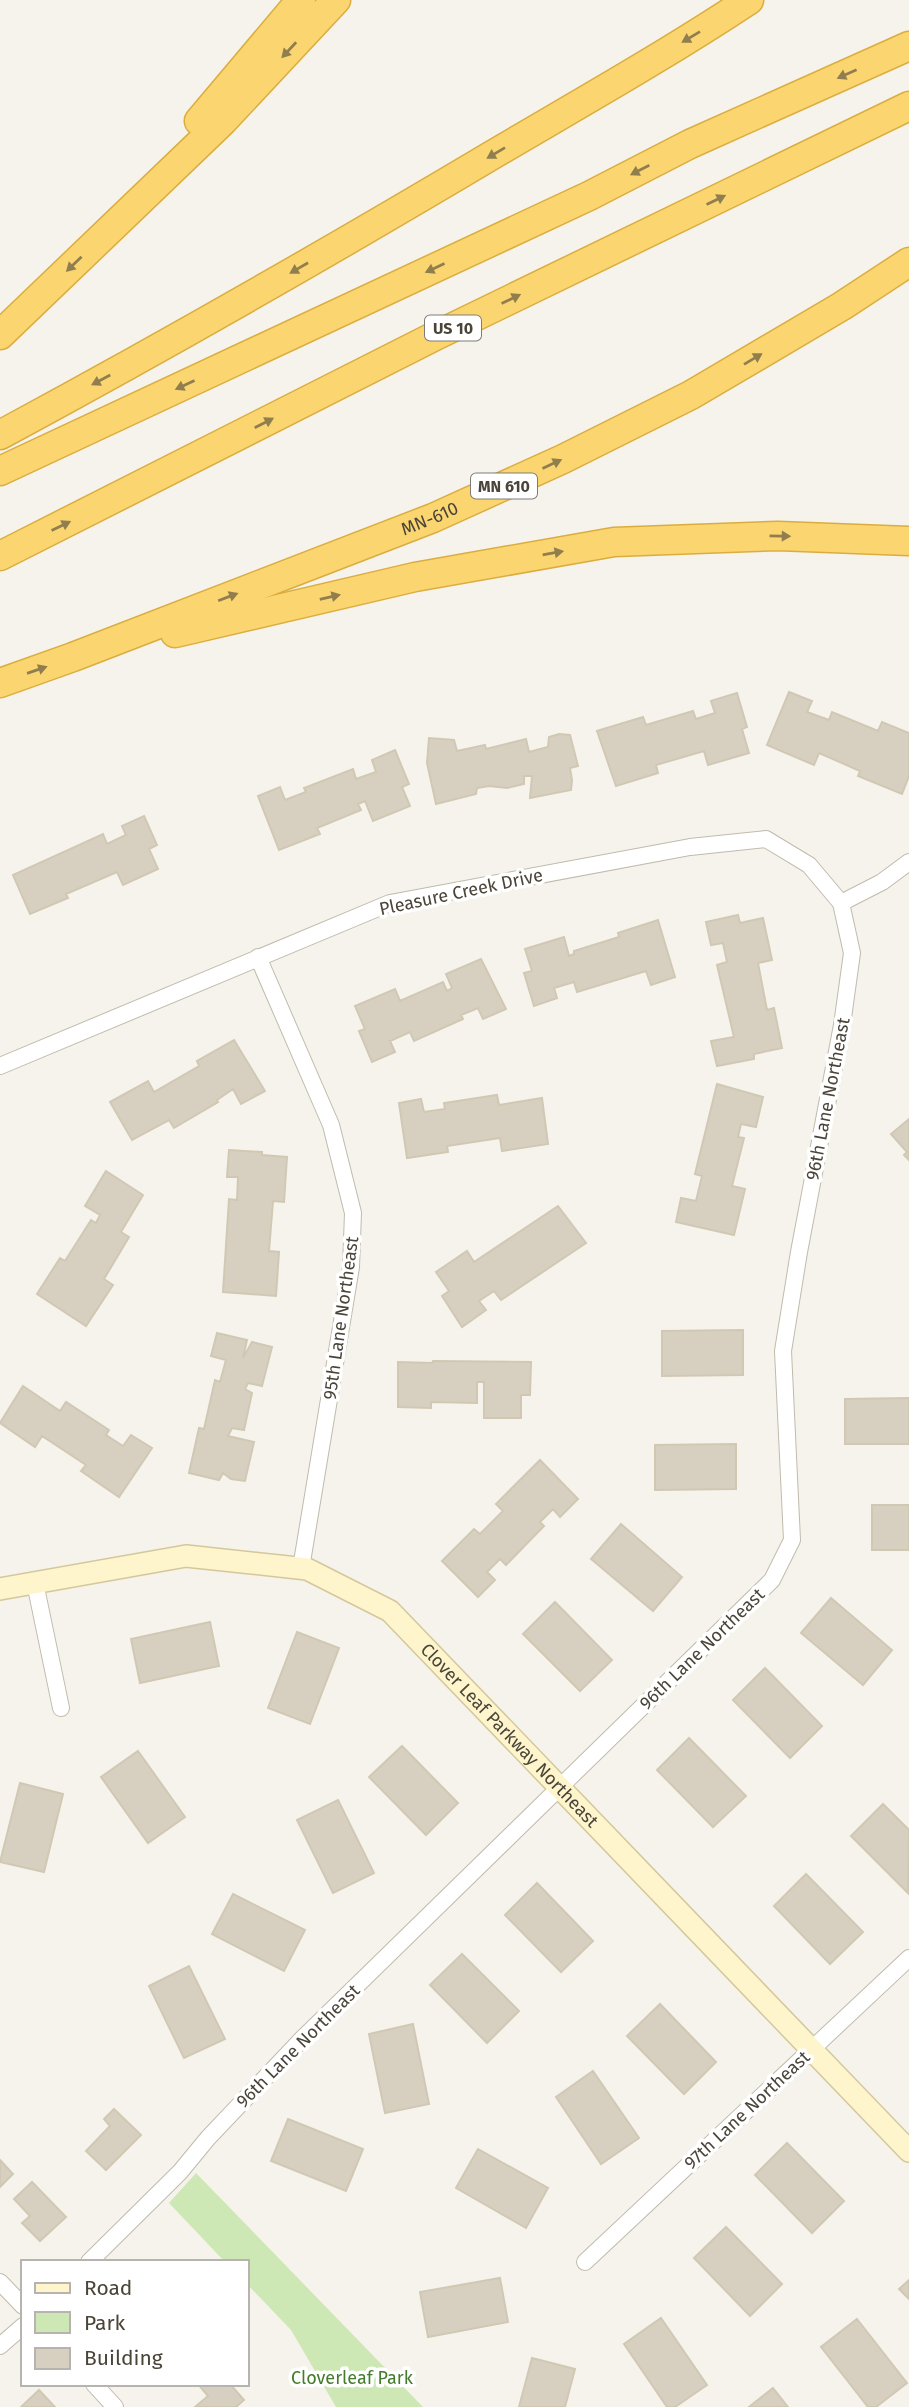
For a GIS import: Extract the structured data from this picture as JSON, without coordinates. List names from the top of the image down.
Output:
{
  "streets": {
    "highway": ["US 10", "MN 610", "MN-610"],
    "street": [
      "Pleasure Creek Drive",
      "96th Lane Northeast",
      "95th Lane Northeast",
      "Clover Leaf Parkway Northeast",
      "97th Lane Northeast"
    ]
  },
  "crossings": [
    ["Pleasure Creek Drive", "96th Lane Northeast"],
    ["Pleasure Creek Drive", "95th Lane Northeast"],
    ["96th Lane Northeast", "Clover Leaf Parkway Northeast"],
    ["95th Lane Northeast", "Clover Leaf Parkway Northeast"],
    ["Clover Leaf Parkway Northeast", "97th Lane Northeast"]
  ],
  "parks": ["Cloverleaf Park"],
  "legend": ["Road", "Park", "Building"]
}
